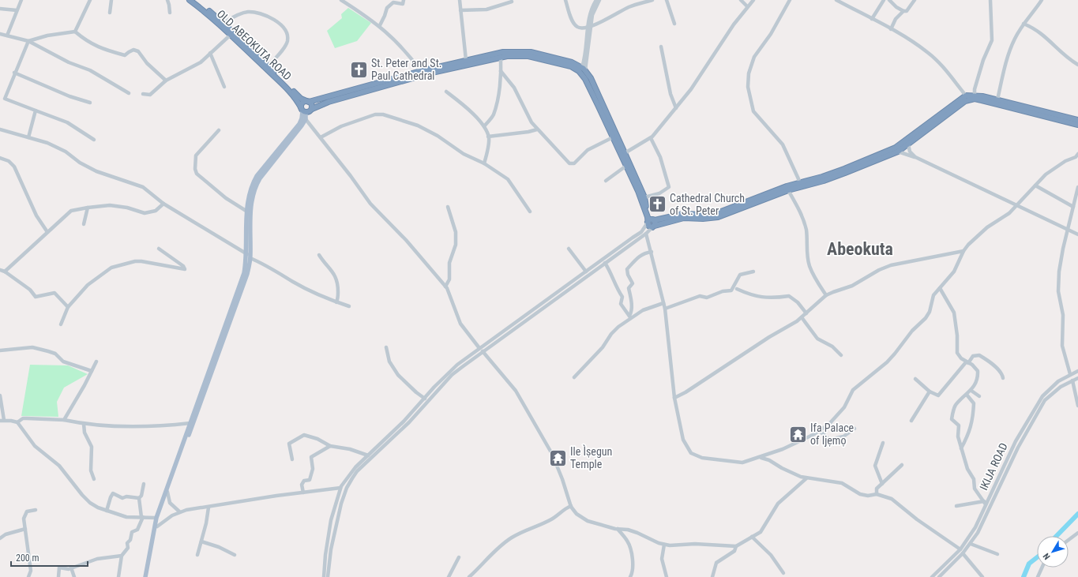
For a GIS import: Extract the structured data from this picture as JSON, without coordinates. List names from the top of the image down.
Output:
{
  "streets": {
    "highway": ["OLD ABEOKUTA ROAD"],
    "street": ["IKIJA ROAD"]
  },
  "districts": ["Abeokuta"],
  "places": {
    "church": ["St. Peter and St. Paul Cathedral", "Cathedral Church of St. Peter"],
    "temple": ["Ifa Palace of Ijẹmọ", "Ile Ìṣegun Temple"]
  },
  "scale_bar": "200 m",
  "north": "bottom left"
}
